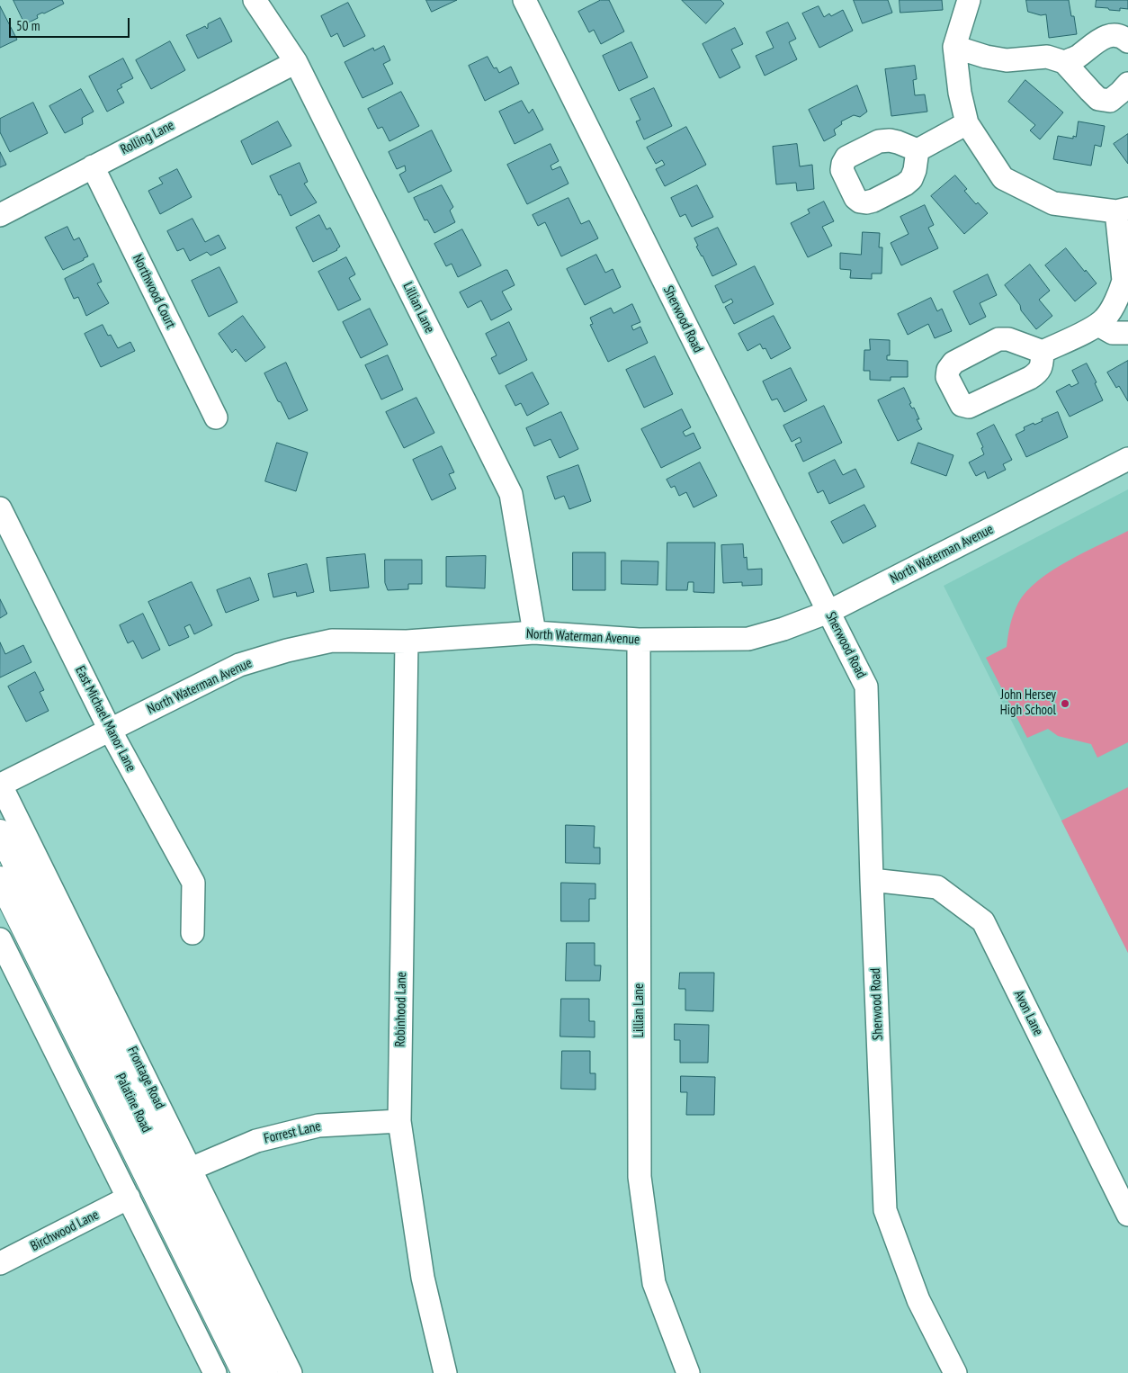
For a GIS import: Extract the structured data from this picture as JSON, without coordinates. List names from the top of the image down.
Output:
{
  "streets": {
    "highway": ["Palatine Road"],
    "street": [
      "Rolling Lane",
      "Northwood Court",
      "Lillian Lane",
      "Sherwood Road",
      "North Waterman Avenue",
      "East Michael Manor Lane",
      "Robinhood Lane",
      "Avon Lane",
      "Frontage Road",
      "Forrest Lane",
      "Birchwood Lane"
    ]
  },
  "crossings": [
    ["Rolling Lane", "Northwood Court"],
    ["Rolling Lane", "Lillian Lane"],
    ["Lillian Lane", "North Waterman Avenue"],
    ["Sherwood Road", "North Waterman Avenue"],
    ["Sherwood Road", "Avon Lane"],
    ["North Waterman Avenue", "East Michael Manor Lane"],
    ["North Waterman Avenue", "Robinhood Lane"],
    ["North Waterman Avenue", "Frontage Road"],
    ["Robinhood Lane", "Forrest Lane"],
    ["Frontage Road", "Forrest Lane"]
  ],
  "places": ["John Hersey High School"],
  "scale_bar": "50 m"
}
